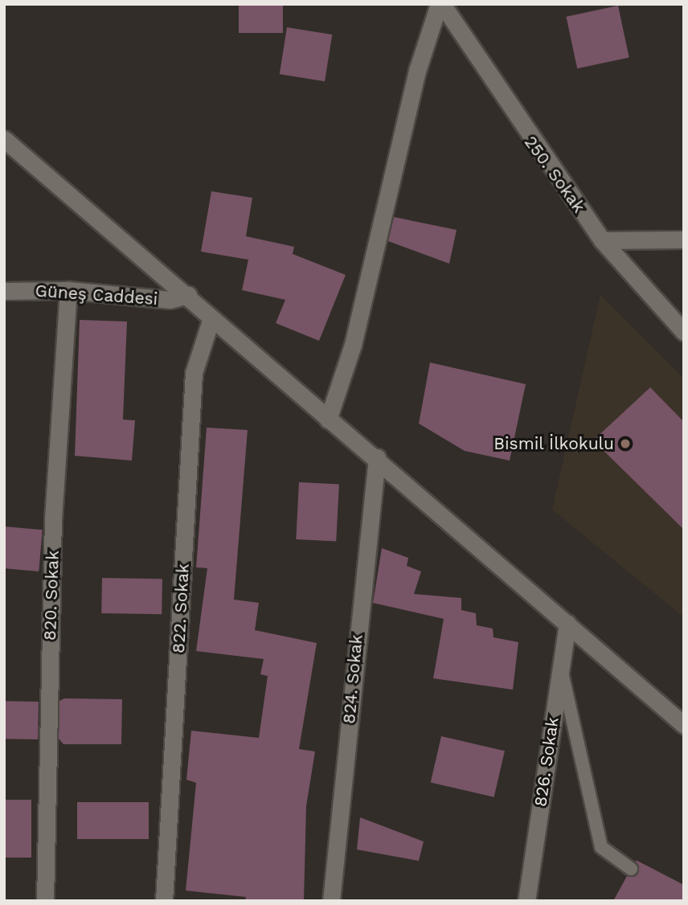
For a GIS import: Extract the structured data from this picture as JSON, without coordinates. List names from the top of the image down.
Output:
{
  "streets": {
    "street": [
      "250. Sokak",
      "Güneş Caddesi",
      "820. Sokak",
      "822. Sokak",
      "824. Sokak",
      "826. Sokak"
    ]
  },
  "crossings": [
    ["Güneş Caddesi", "820. Sokak"]
  ],
  "places": ["Bismil İlkokulu"]
}
